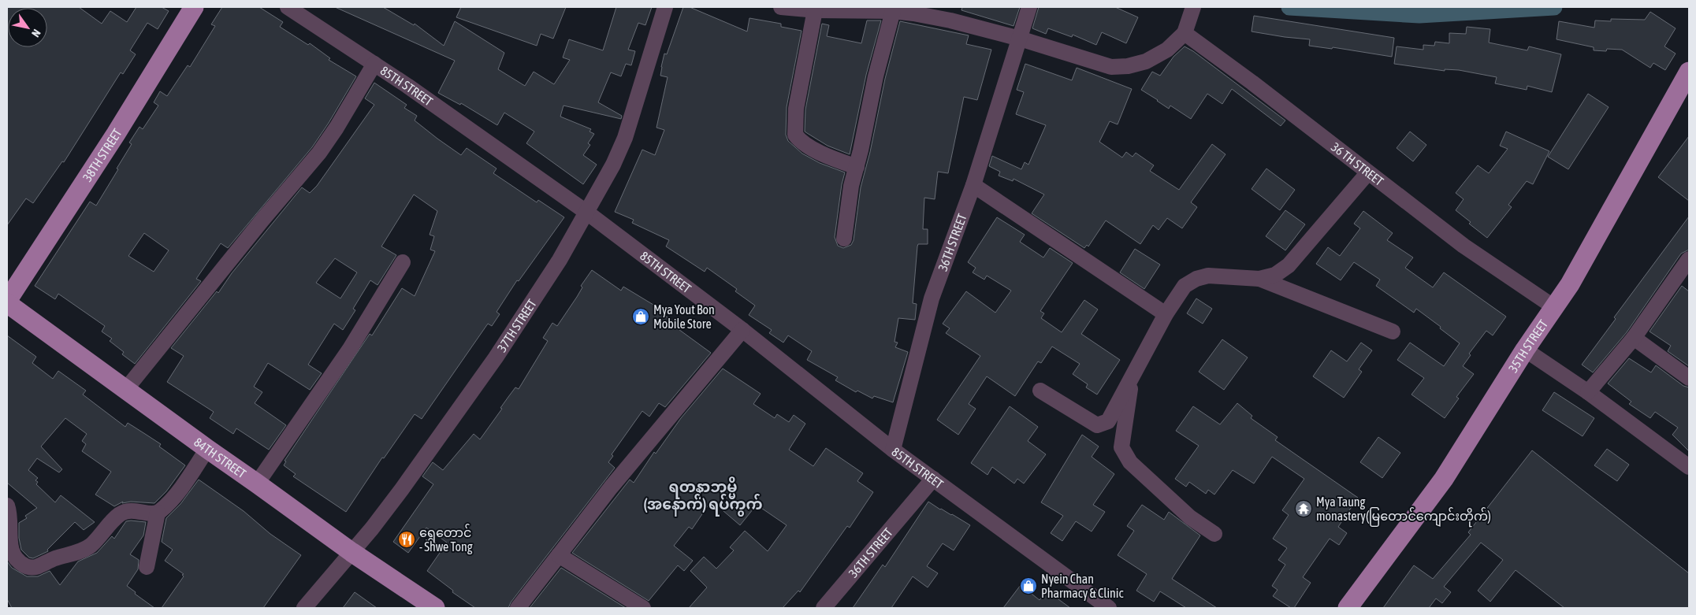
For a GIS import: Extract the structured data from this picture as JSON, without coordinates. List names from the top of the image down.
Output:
{
  "streets": {
    "main road": ["38TH STREET", "35TH STREET", "84TH STREET"],
    "street": [
      "85TH STREET",
      "36 TH STREET",
      "36TH STREET",
      "37TH STREET"
    ]
  },
  "crossings": [
    ["85TH STREET", "36TH STREET"],
    ["85TH STREET", "37TH STREET"],
    ["38TH STREET", "84TH STREET"],
    ["36 TH STREET", "35TH STREET"],
    ["37TH STREET", "84TH STREET"]
  ],
  "districts": ["ရတနာဘုမ္မိ (အနောက်) ရပ်ကွက်"],
  "places": {
    "shop": ["Mya Yout Bon Mobile Store", "Nyein Chan Pharmacy & Clinic"],
    "temple": ["Mya Taung monastery(မြတောင်ကျောင်းတိုက်)"],
    "restaurant": ["ရွှေတောင် - Shwe Tong"]
  },
  "north": "bottom right"
}
